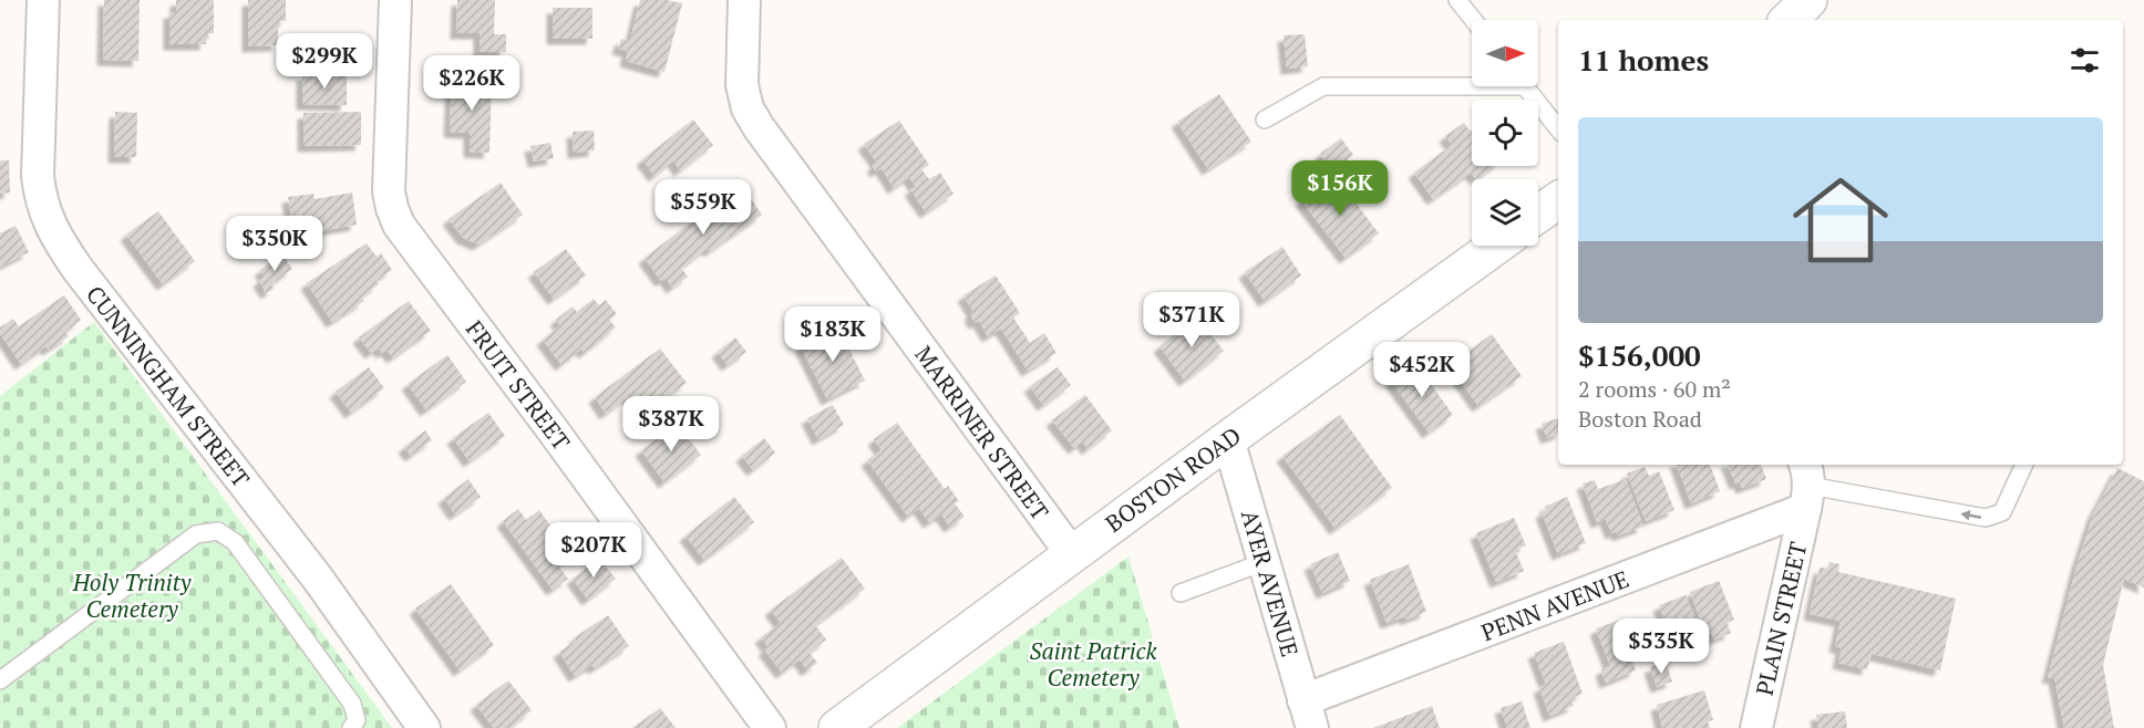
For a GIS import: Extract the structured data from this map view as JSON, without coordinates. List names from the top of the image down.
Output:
{
  "streets": {
    "main road": ["BOSTON ROAD"],
    "street": [
      "FRUIT STREET",
      "CUNNINGHAM STREET",
      "MARRINER STREET",
      "AYER AVENUE",
      "PENN AVENUE",
      "PLAIN STREET"
    ]
  },
  "crossings": [
    ["MARRINER STREET", "BOSTON ROAD"],
    ["BOSTON ROAD", "AYER AVENUE"],
    ["AYER AVENUE", "PENN AVENUE"],
    ["PENN AVENUE", "PLAIN STREET"]
  ],
  "parks": ["Holy Trinity Cemetery", "Saint Patrick Cemetery"],
  "north": "right",
  "page": {
    "heading": "11 homes",
    "price": [
      "$299K",
      "$226K",
      "$156K",
      "$559K",
      "$350K",
      "$371K",
      "$183K",
      "$452K",
      "$387K",
      "$207K",
      "$535K"
    ],
    "list": [
      {
        "name": "$156,000",
        "note": "2 rooms · 60 m² · Boston Road"
      }
    ]
  }
}
